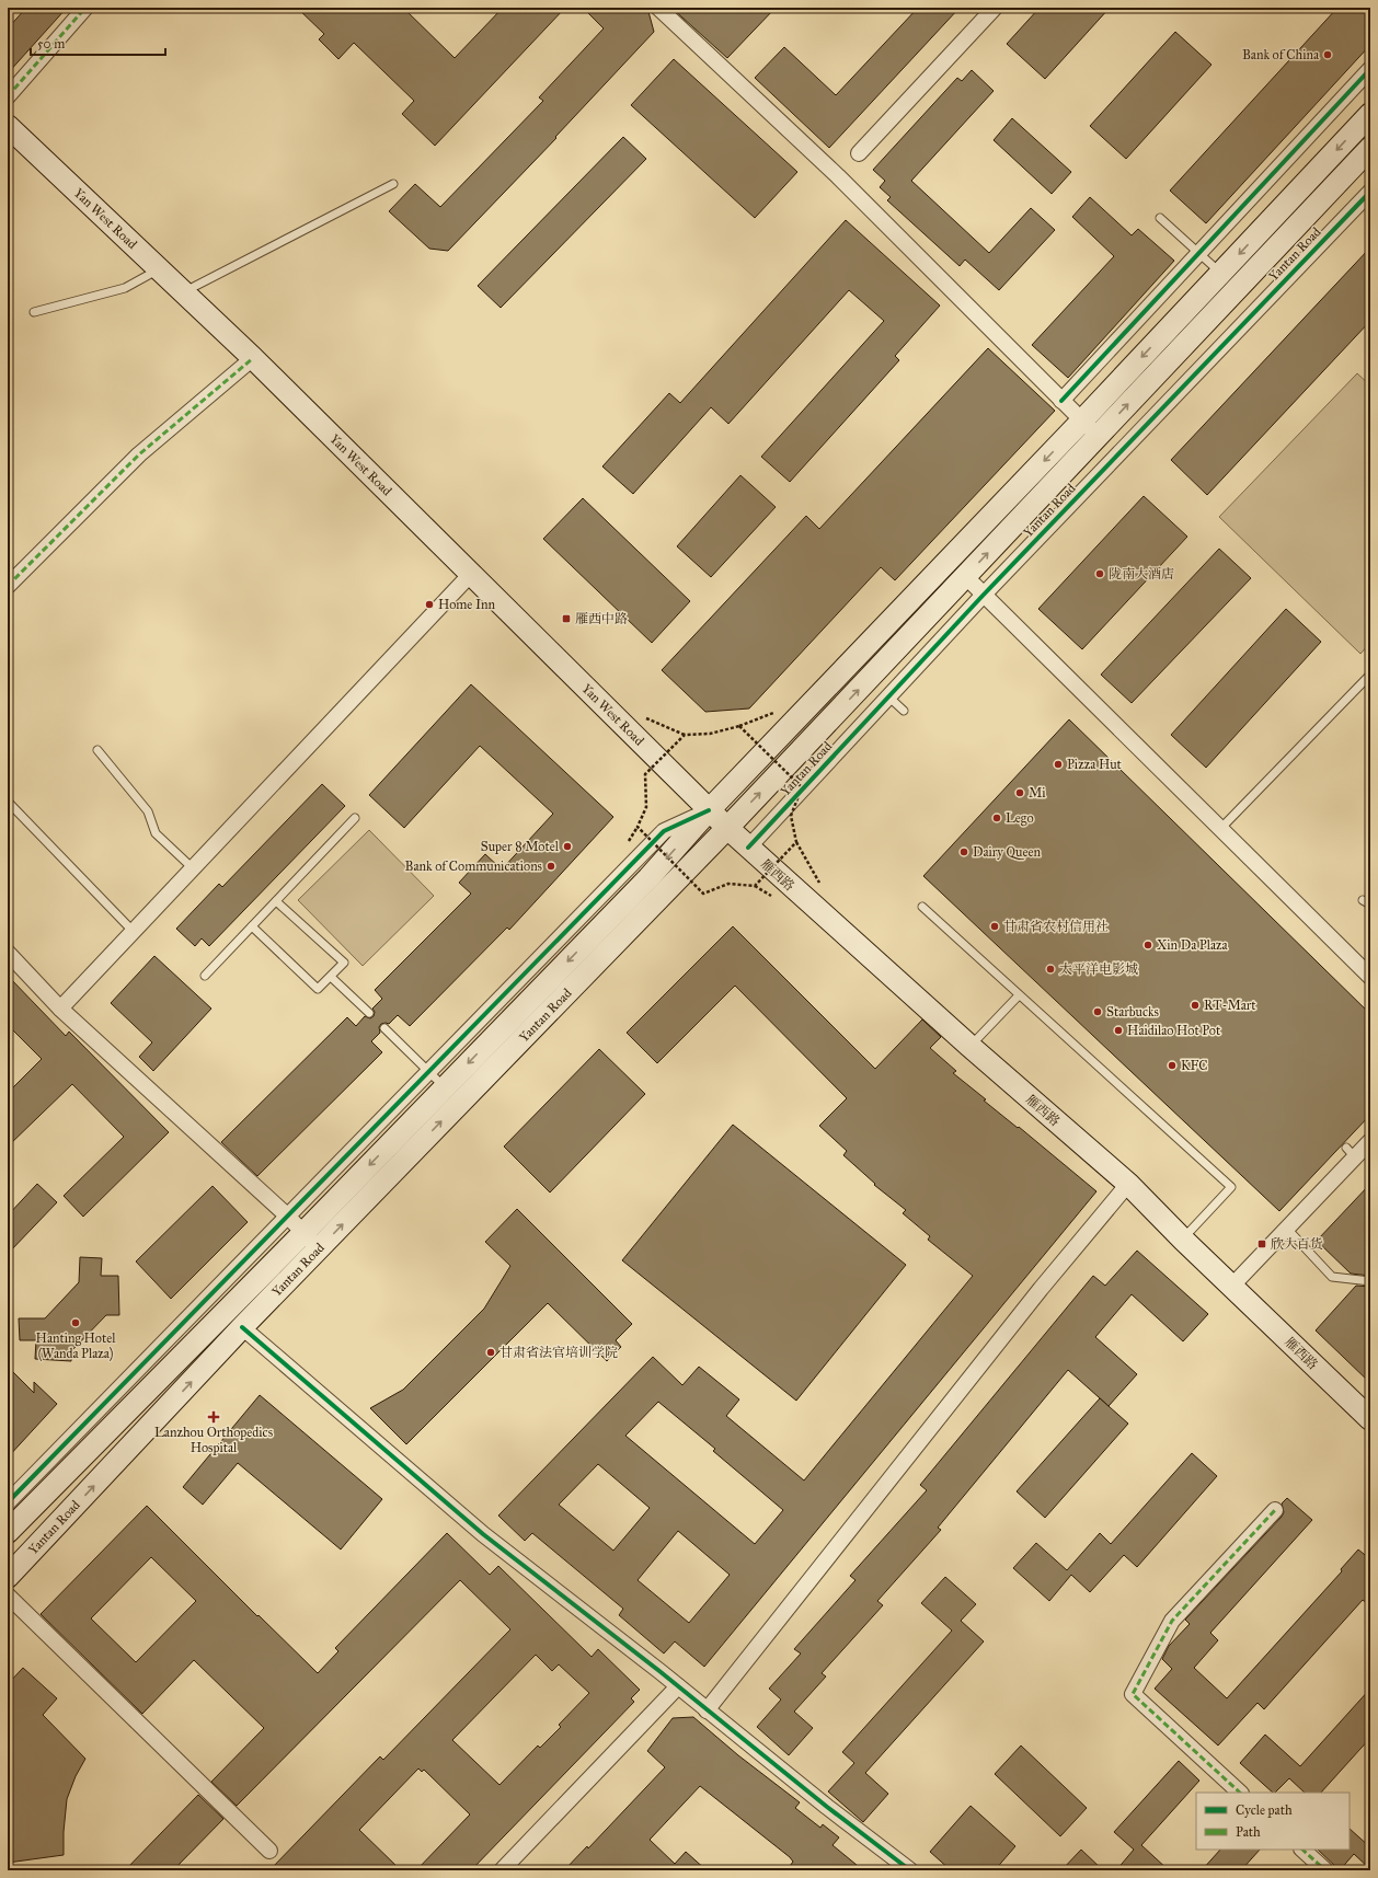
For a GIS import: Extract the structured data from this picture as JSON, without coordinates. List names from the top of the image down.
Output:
{
  "streets": {
    "main road": ["Yan West Road", "Yantan Road", "雁西路"]
  },
  "crossings": [
    ["Yan West Road", "Yantan Road"],
    ["Yan West Road", "雁西路"],
    ["Yantan Road", "雁西路"]
  ],
  "places": {
    "other": [
      "Bank of China",
      "陇南大酒店",
      "Home Inn",
      "Pizza Hut",
      "Mi",
      "Lego",
      "Super 8 Motel",
      "Dairy Queen",
      "Bank of Communications",
      "甘肃省农村信用社",
      "Xin Da Plaza",
      "太平洋电影城",
      "RT-Mart",
      "Starbucks",
      "Haidilao Hot Pot",
      "KFC",
      "Hanting Hotel (Wanda Plaza)",
      "甘肃省法官培训学院"
    ],
    "transit": ["雁西中路", "欣大百货"],
    "health": ["Lanzhou Orthopedics Hospital"]
  },
  "legend": ["Cycle path", "Path"],
  "scale_bar": "50 m"
}
